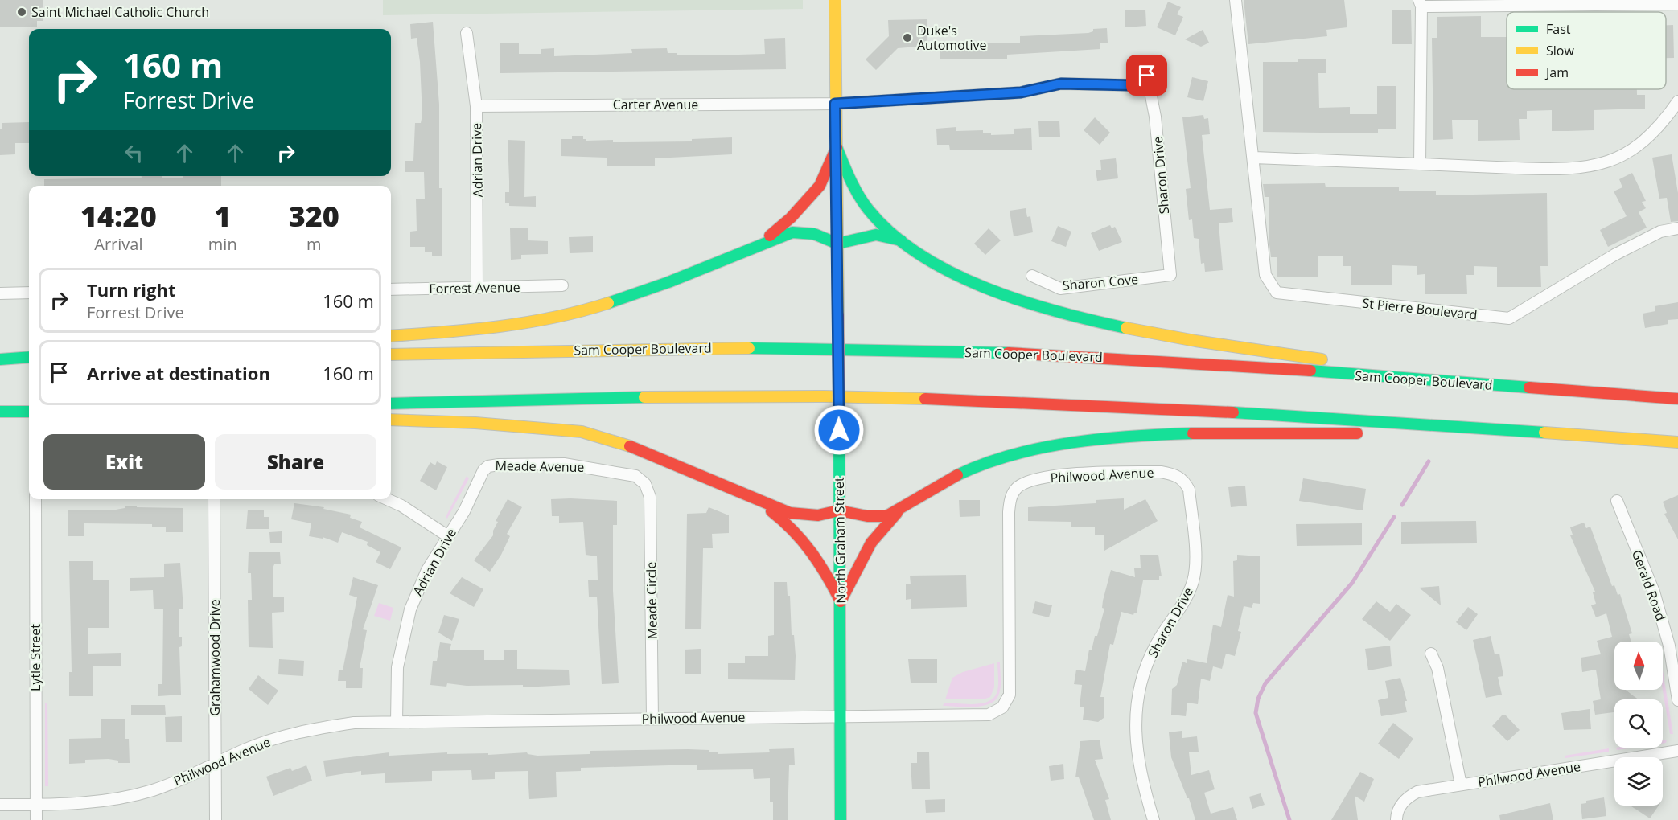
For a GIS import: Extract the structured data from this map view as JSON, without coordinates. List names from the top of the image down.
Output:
{
  "streets": {
    "main road": ["Sam Cooper Boulevard", "North Graham Street"],
    "street": [
      "Carter Avenue",
      "Adrian Drive",
      "Sharon Drive",
      "Sharon Cove",
      "Forrest Avenue",
      "St Pierre Boulevard",
      "Meade Avenue",
      "Philwood Avenue",
      "Gerald Road",
      "Meade Circle",
      "Lytle Street",
      "Grahamwood Drive"
    ]
  },
  "crossings": [
    ["Carter Avenue", "Adrian Drive"],
    ["Carter Avenue", "Sharon Drive"],
    ["Carter Avenue", "North Graham Street"],
    ["Adrian Drive", "Forrest Avenue"],
    ["Adrian Drive", "Meade Avenue"],
    ["Adrian Drive", "Philwood Avenue"],
    ["Sharon Drive", "Sharon Cove"],
    ["Sharon Drive", "Philwood Avenue"],
    ["Meade Avenue", "Meade Circle"],
    ["Philwood Avenue", "North Graham Street"],
    ["Philwood Avenue", "Meade Circle"],
    ["Philwood Avenue", "Lytle Street"],
    ["Philwood Avenue", "Grahamwood Drive"]
  ],
  "places": ["Saint Michael Catholic Church", "Duke's Automotive"],
  "legend": ["Fast", "Slow", "Jam"],
  "north": "top",
  "page": {
    "turn": ["160 m", "Forrest Drive"],
    "eta": [
      "14:20",
      "Arrival",
      "1",
      "min",
      "320",
      "m"
    ],
    "list": [
      {
        "name": "Turn right",
        "note": "Forrest Drive",
        "value": "160 m"
      },
      {
        "name": "Arrive at destination",
        "value": "160 m"
      }
    ],
    "buttons": ["Exit", "Share"]
  }
}
